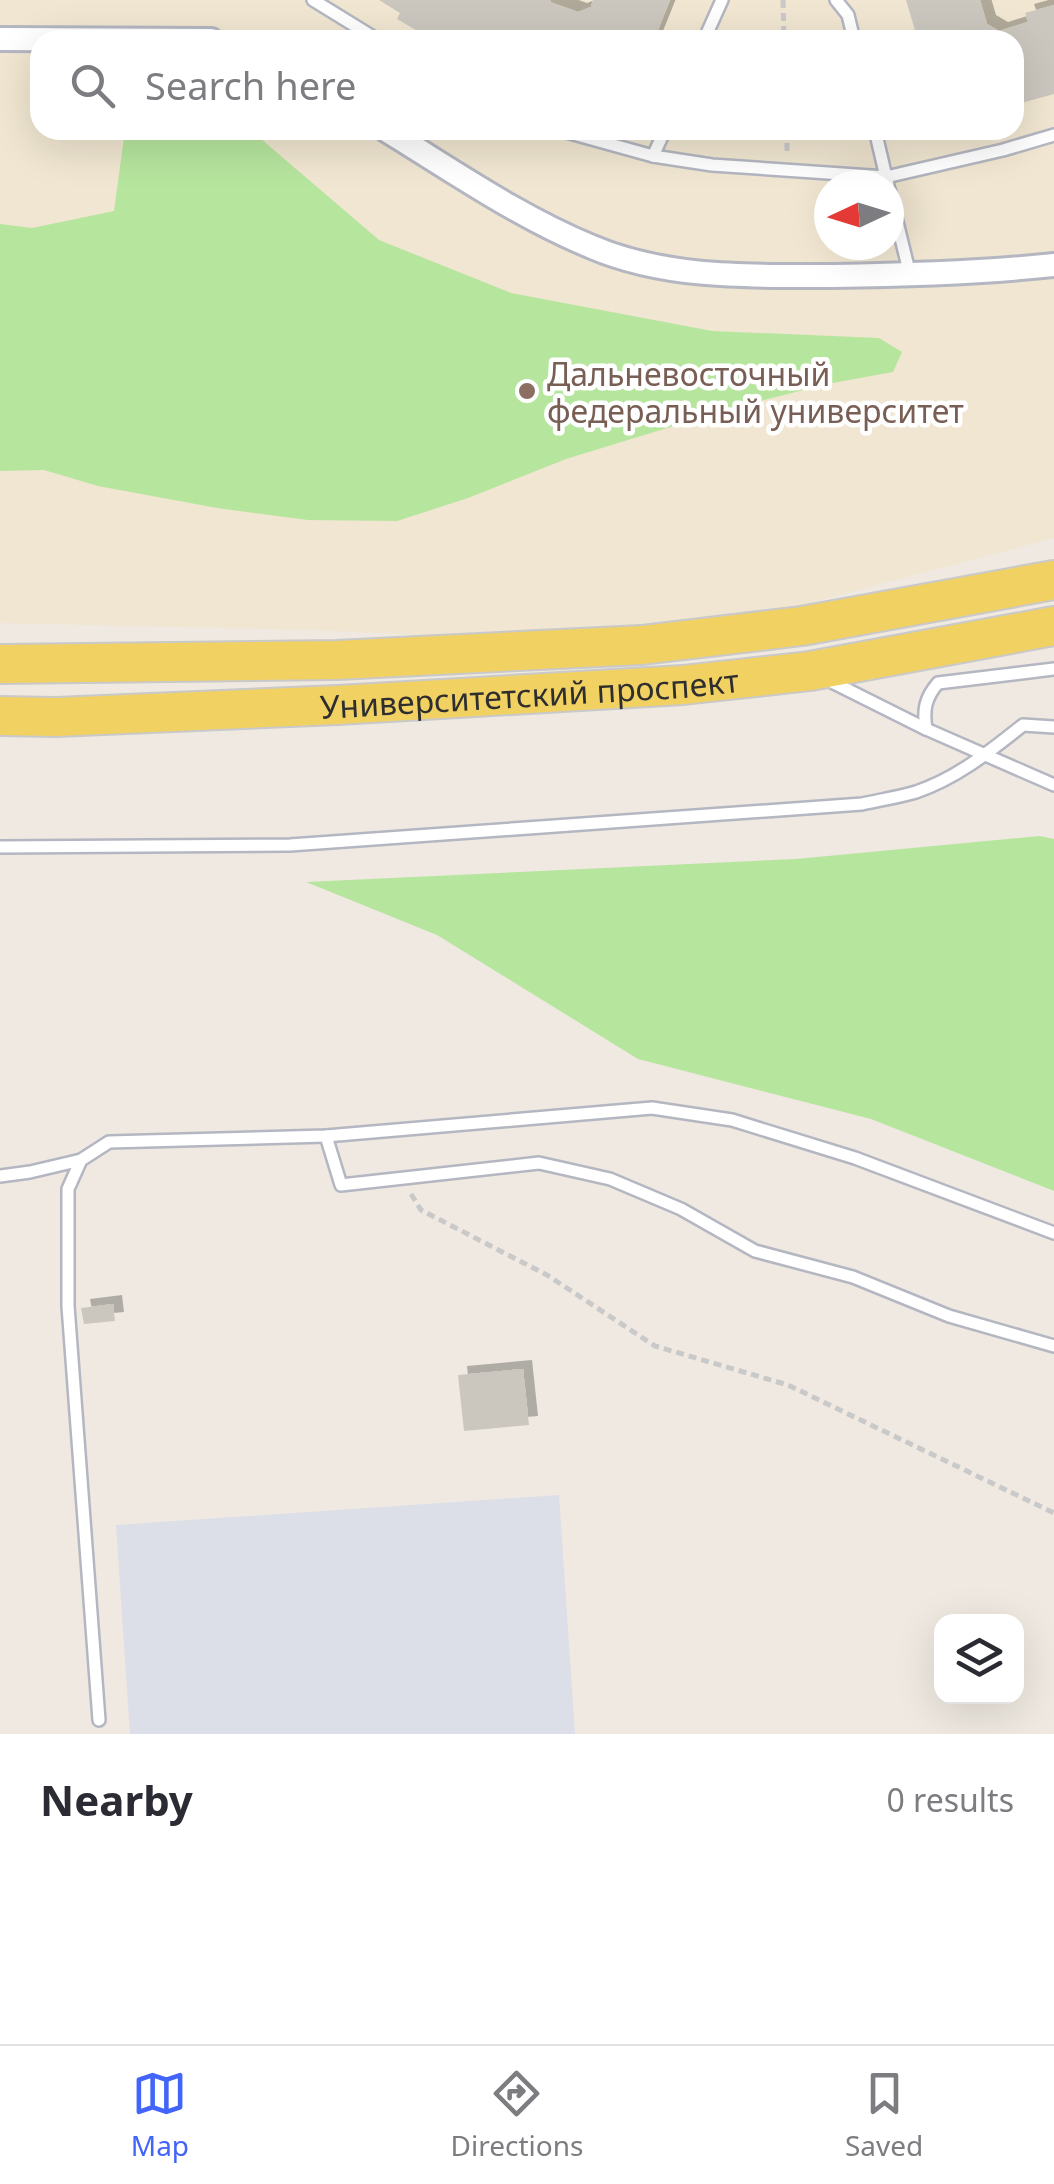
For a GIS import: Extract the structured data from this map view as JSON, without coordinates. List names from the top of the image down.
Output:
{
  "streets": {
    "main road": ["Университетский проспект"]
  },
  "places": ["Дальневосточный федеральный университет"],
  "north": "left",
  "page": {
    "search": "Search here",
    "heading": ["Nearby", "0 results"],
    "nav": ["Map", "Directions", "Saved"]
  }
}
